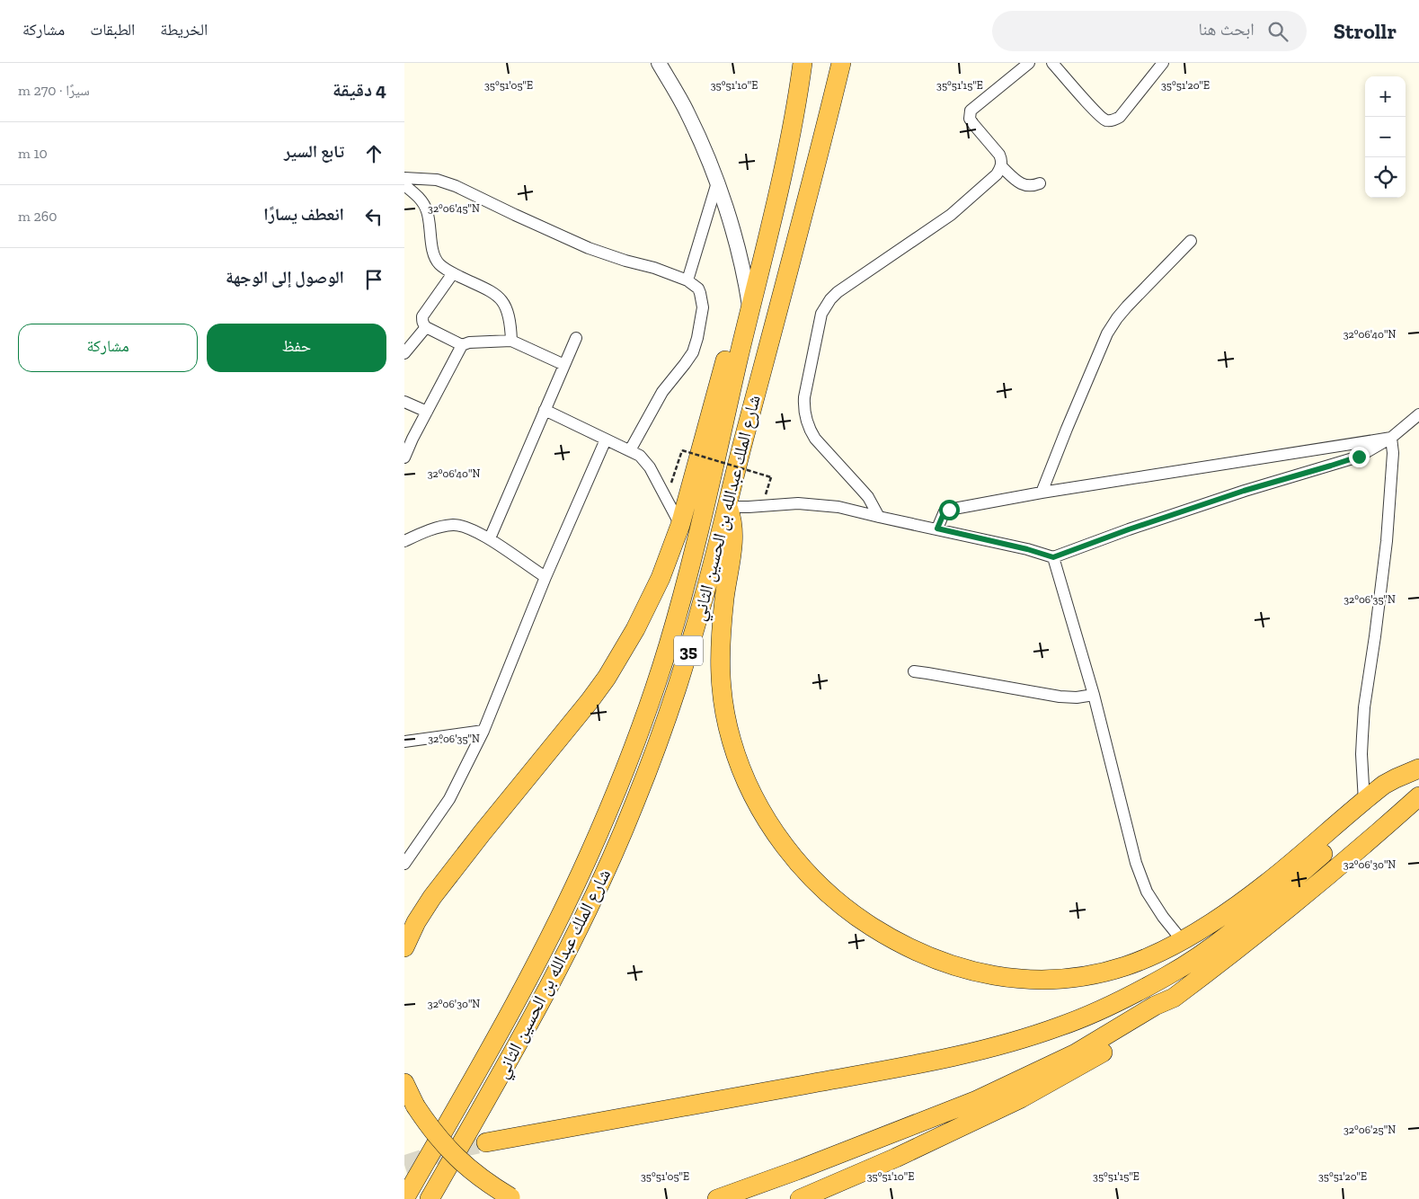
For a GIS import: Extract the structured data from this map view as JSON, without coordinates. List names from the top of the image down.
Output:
{
  "streets": {
    "highway": ["شارع الملك عبدالله بن الحسين الثاني", "35"]
  },
  "page": {
    "header": "Strollr",
    "search": "ابحث هنا",
    "nav": ["الخريطة", "الطبقات", "مشاركة"],
    "heading": ["4 دقيقة", "سيرًا · 270 m"],
    "map_buttons": ["+", "−"],
    "list": [
      ["تابع السير", "10 m"],
      ["انعطف يسارًا", "260 m"],
      "الوصول إلى الوجهة"
    ],
    "buttons": ["حفظ", "مشاركة"]
  },
  "coordinates": [
    "35°51'05\"E",
    "35°51'10\"E",
    "35°51'15\"E",
    "35°51'20\"E",
    "32°06'45\"N",
    "32°06'40\"N",
    "32°06'35\"N",
    "32°06'30\"N",
    "32°06'25\"N"
  ]
}
